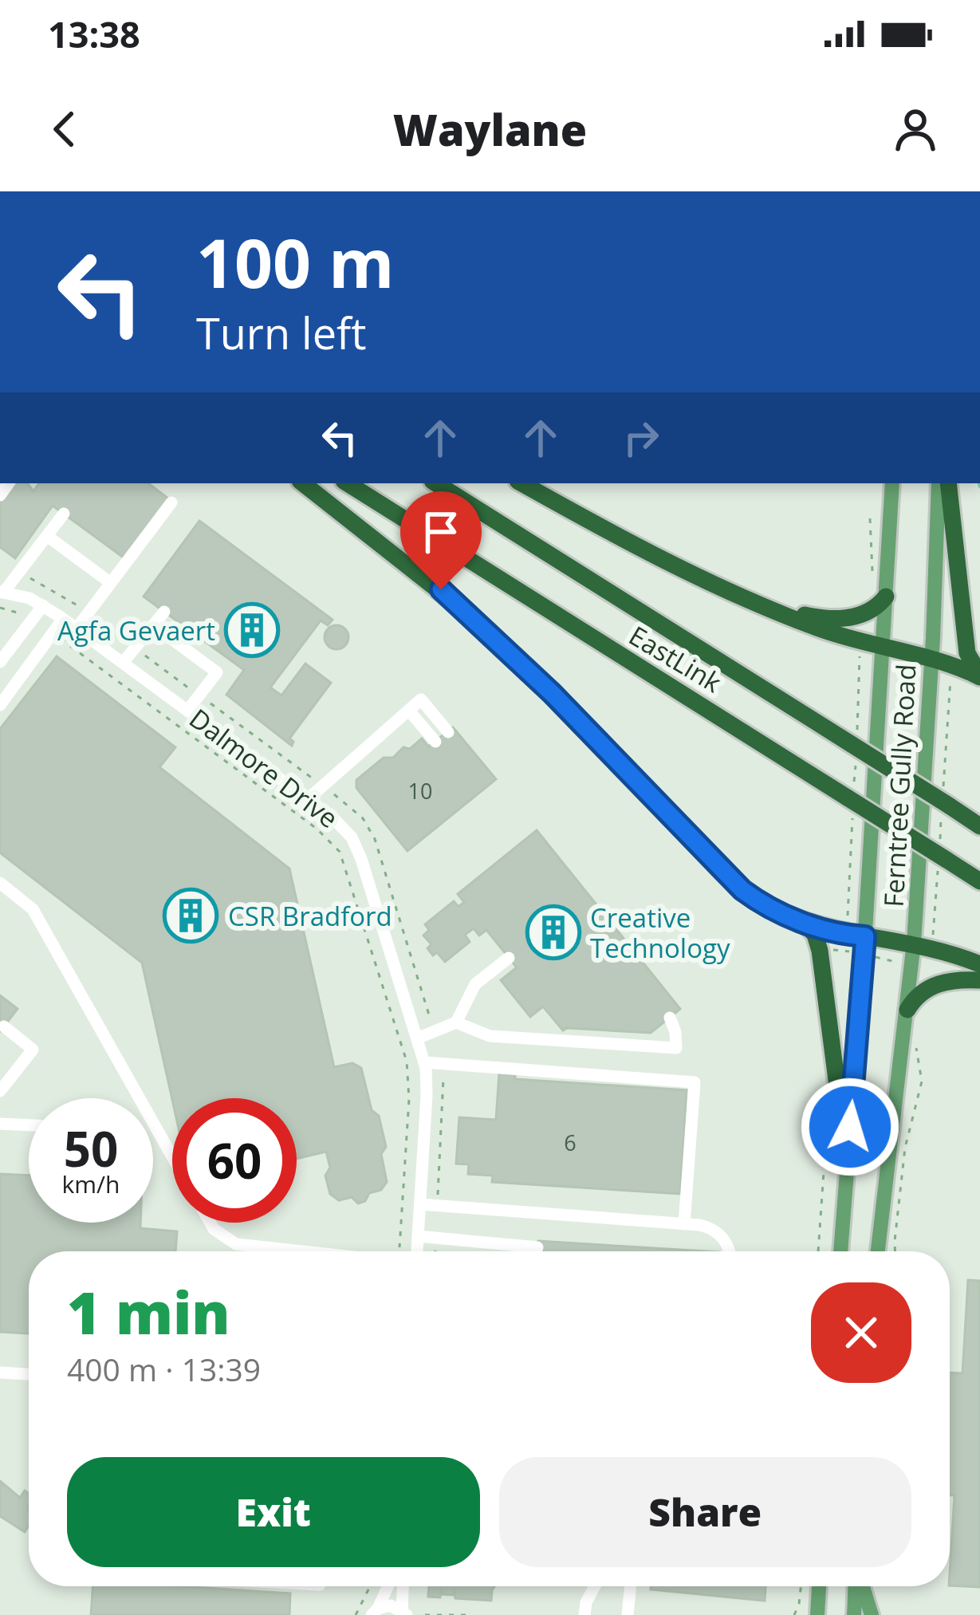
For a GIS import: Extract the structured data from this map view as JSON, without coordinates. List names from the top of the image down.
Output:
{
  "streets": {
    "highway": ["EastLink"],
    "main road": ["Ferntree Gully Road"],
    "street": ["Dalmore Drive"]
  },
  "places": {
    "building": ["Agfa Gevaert", "CSR Bradford", "Creative Technology"]
  },
  "house_numbers": ["10", "6"],
  "page": {
    "status": "13:38",
    "header": "Waylane",
    "turn": ["100 m", "Turn left"],
    "speed": "50 km/h",
    "limit": "60",
    "heading": ["1 min", "400 m · 13:39"],
    "buttons": ["Exit", "Share"]
  }
}
